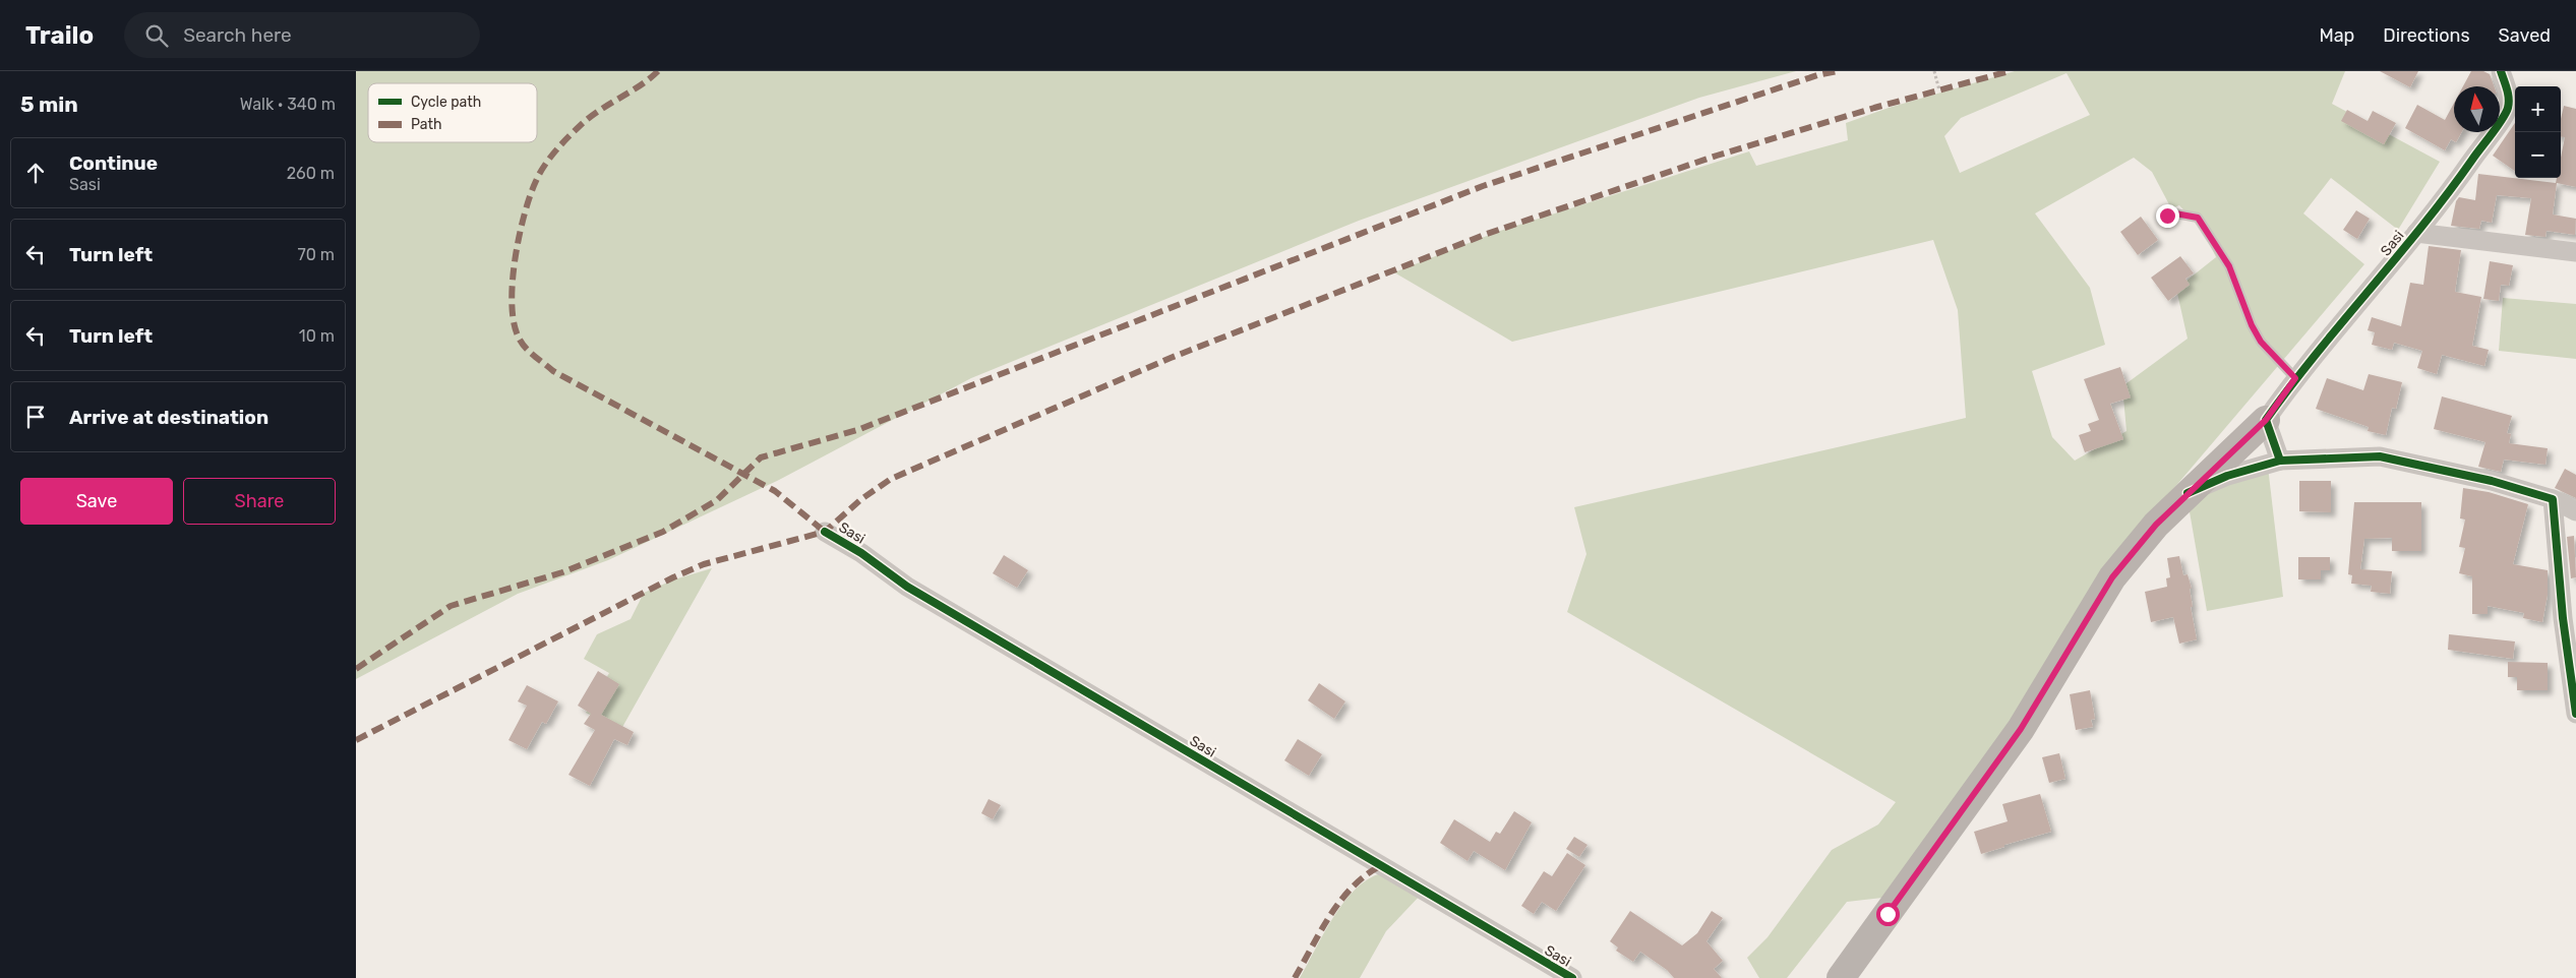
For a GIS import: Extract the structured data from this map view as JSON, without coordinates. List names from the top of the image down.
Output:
{
  "streets": {
    "main road": ["Sasi"]
  },
  "legend": ["Cycle path", "Path"],
  "north": "top",
  "page": {
    "header": "Trailo",
    "search": "Search here",
    "nav": ["Map", "Directions", "Saved"],
    "heading": ["5 min", "Walk · 340 m"],
    "map_buttons": ["+", "−"],
    "list": [
      ["Continue", "Sasi", "260 m"],
      ["Turn left", "70 m"],
      ["Turn left", "10 m"],
      "Arrive at destination"
    ],
    "buttons": ["Save", "Share"]
  }
}
